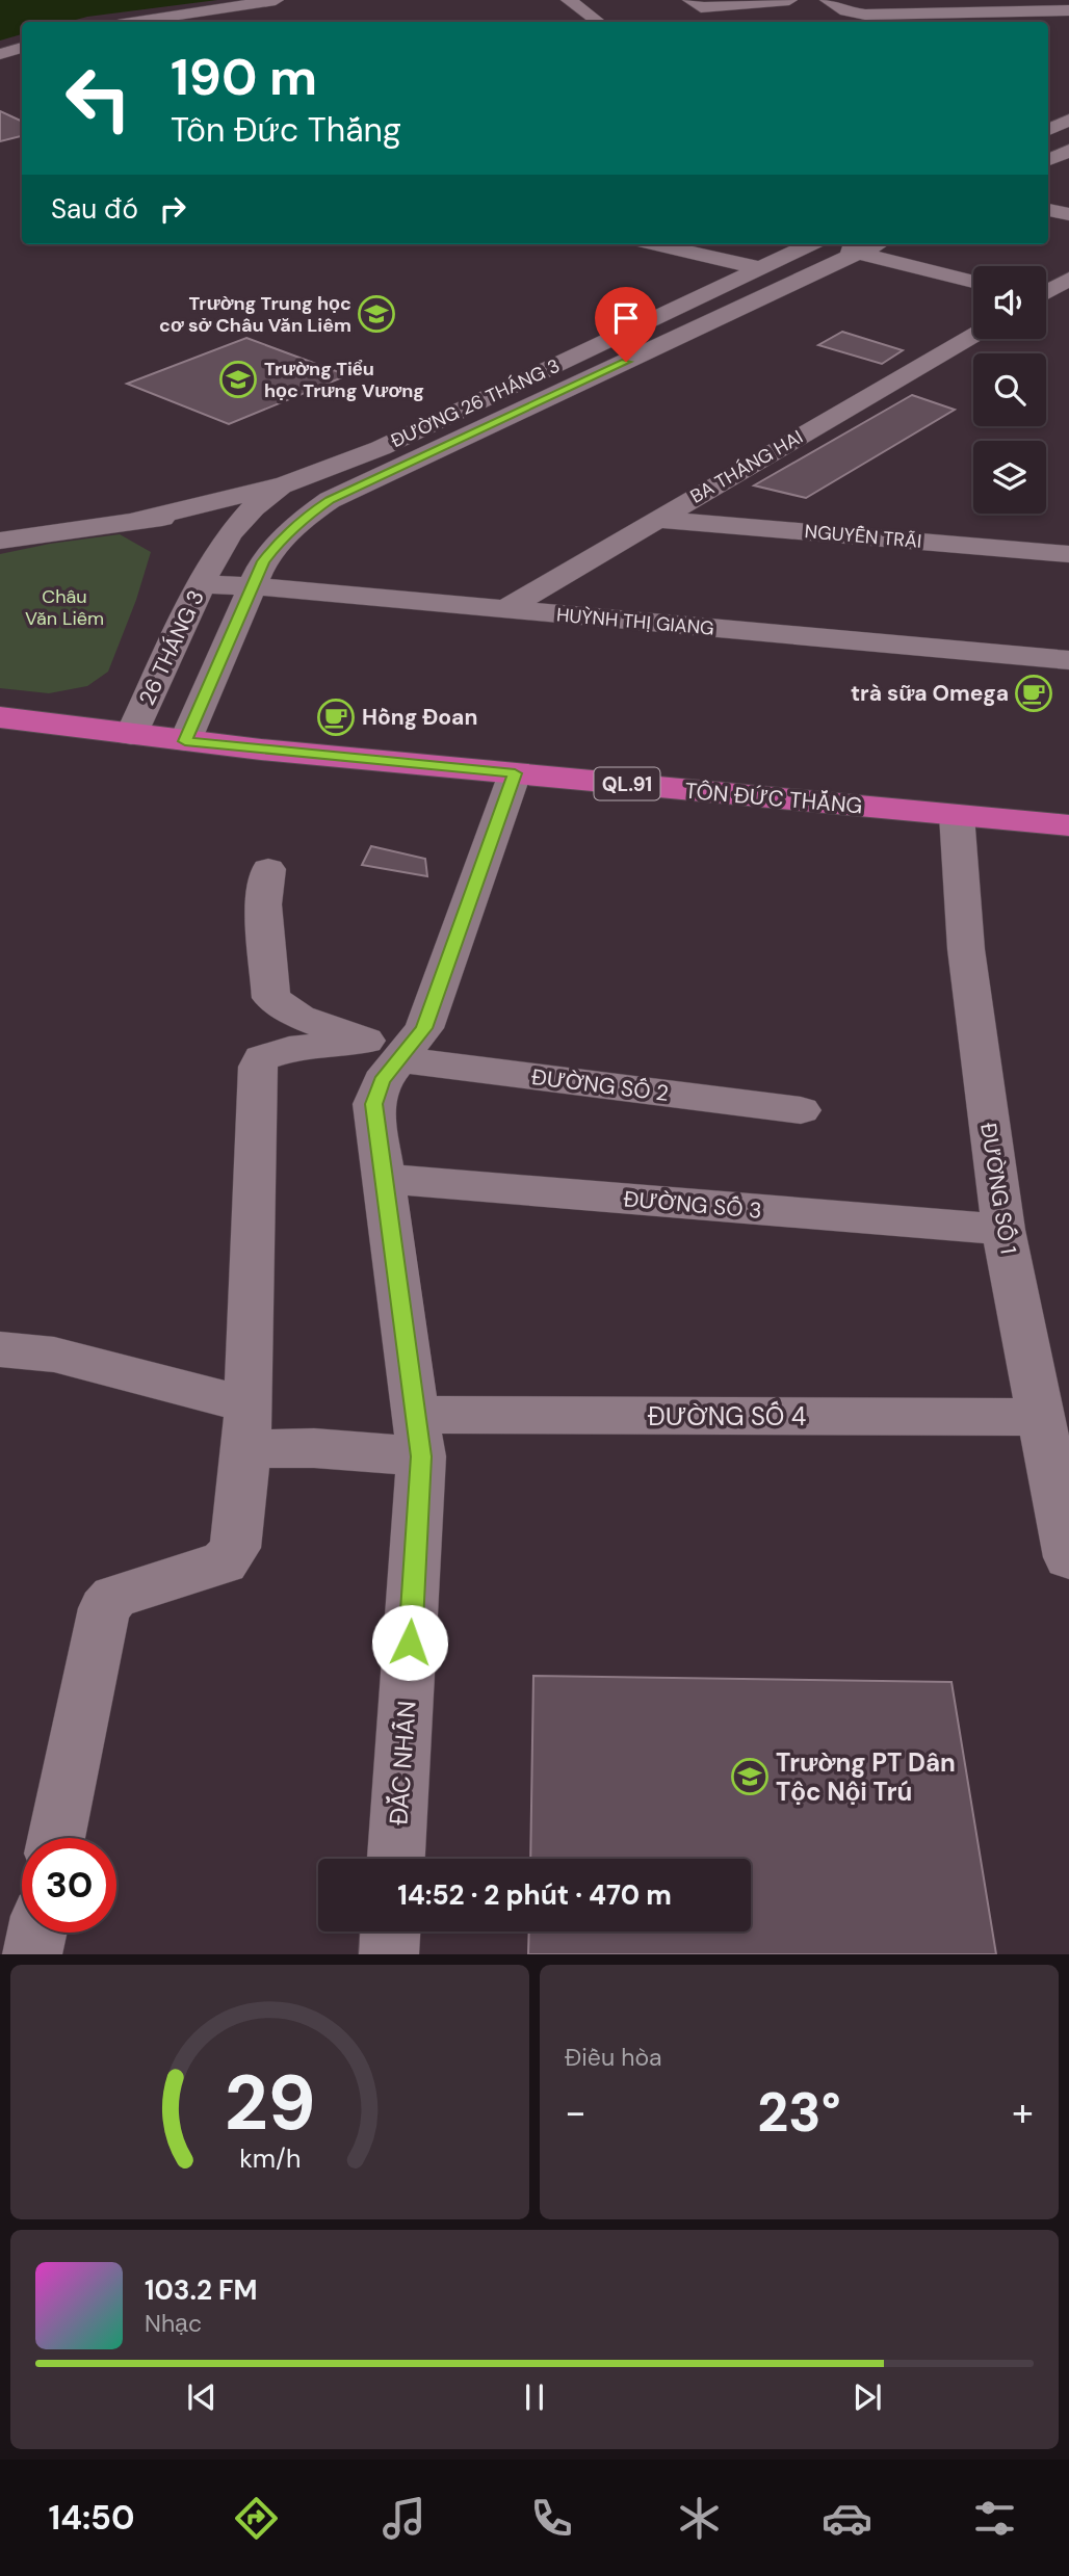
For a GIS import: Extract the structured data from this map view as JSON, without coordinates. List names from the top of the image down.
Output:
{
  "streets": {
    "highway": ["QL.91", "TÔN ĐỨC THẮNG"],
    "street": [
      "ĐƯỜNG 26 THÁNG 3",
      "BA THÁNG HAI",
      "NGUYỄN TRÃI",
      "HUỲNH THỊ GIANG",
      "26 THÁNG 3",
      "ĐƯỜNG SỐ 2",
      "ĐƯỜNG SỐ 1",
      "ĐƯỜNG SỐ 3",
      "ĐƯỜNG SỐ 4",
      "ĐẮC NHẪN"
    ]
  },
  "crossings": [
    ["ĐƯỜNG 26 THÁNG 3", "26 THÁNG 3"],
    ["BA THÁNG HAI", "NGUYỄN TRÃI"],
    ["BA THÁNG HAI", "HUỲNH THỊ GIANG"],
    ["HUỲNH THỊ GIANG", "26 THÁNG 3"],
    ["26 THÁNG 3", "TÔN ĐỨC THẮNG"],
    ["TÔN ĐỨC THẮNG", "ĐƯỜNG SỐ 1"],
    ["TÔN ĐỨC THẮNG", "ĐẮC NHẪN"],
    ["ĐƯỜNG SỐ 2", "ĐẮC NHẪN"],
    ["ĐƯỜNG SỐ 1", "ĐƯỜNG SỐ 3"],
    ["ĐƯỜNG SỐ 1", "ĐƯỜNG SỐ 4"],
    ["ĐƯỜNG SỐ 3", "ĐẮC NHẪN"],
    ["ĐƯỜNG SỐ 4", "ĐẮC NHẪN"]
  ],
  "parks": ["Châu Văn Liêm"],
  "places": {
    "school or university": ["Trường Trung học cơ sở Châu Văn Liêm", "Trường Tiểu học Trưng Vương", "Trường PT Dân Tộc Nội Trú"],
    "cafe": ["trà sữa Omega", "Hồng Đoan"]
  },
  "page": {
    "turn": ["190 m", "Tôn Đức Thắng"],
    "then": "Sau đó",
    "limit": "30",
    "trip": "14:52 · 2 phút · 470 m",
    "tile": "Điều hòa",
    "heat": ["−", "23°", "+"],
    "song": ["103.2 FM", "Nhạc"],
    "tabs": "14:50",
    "gauge": ["29", "km/h"]
  }
}
